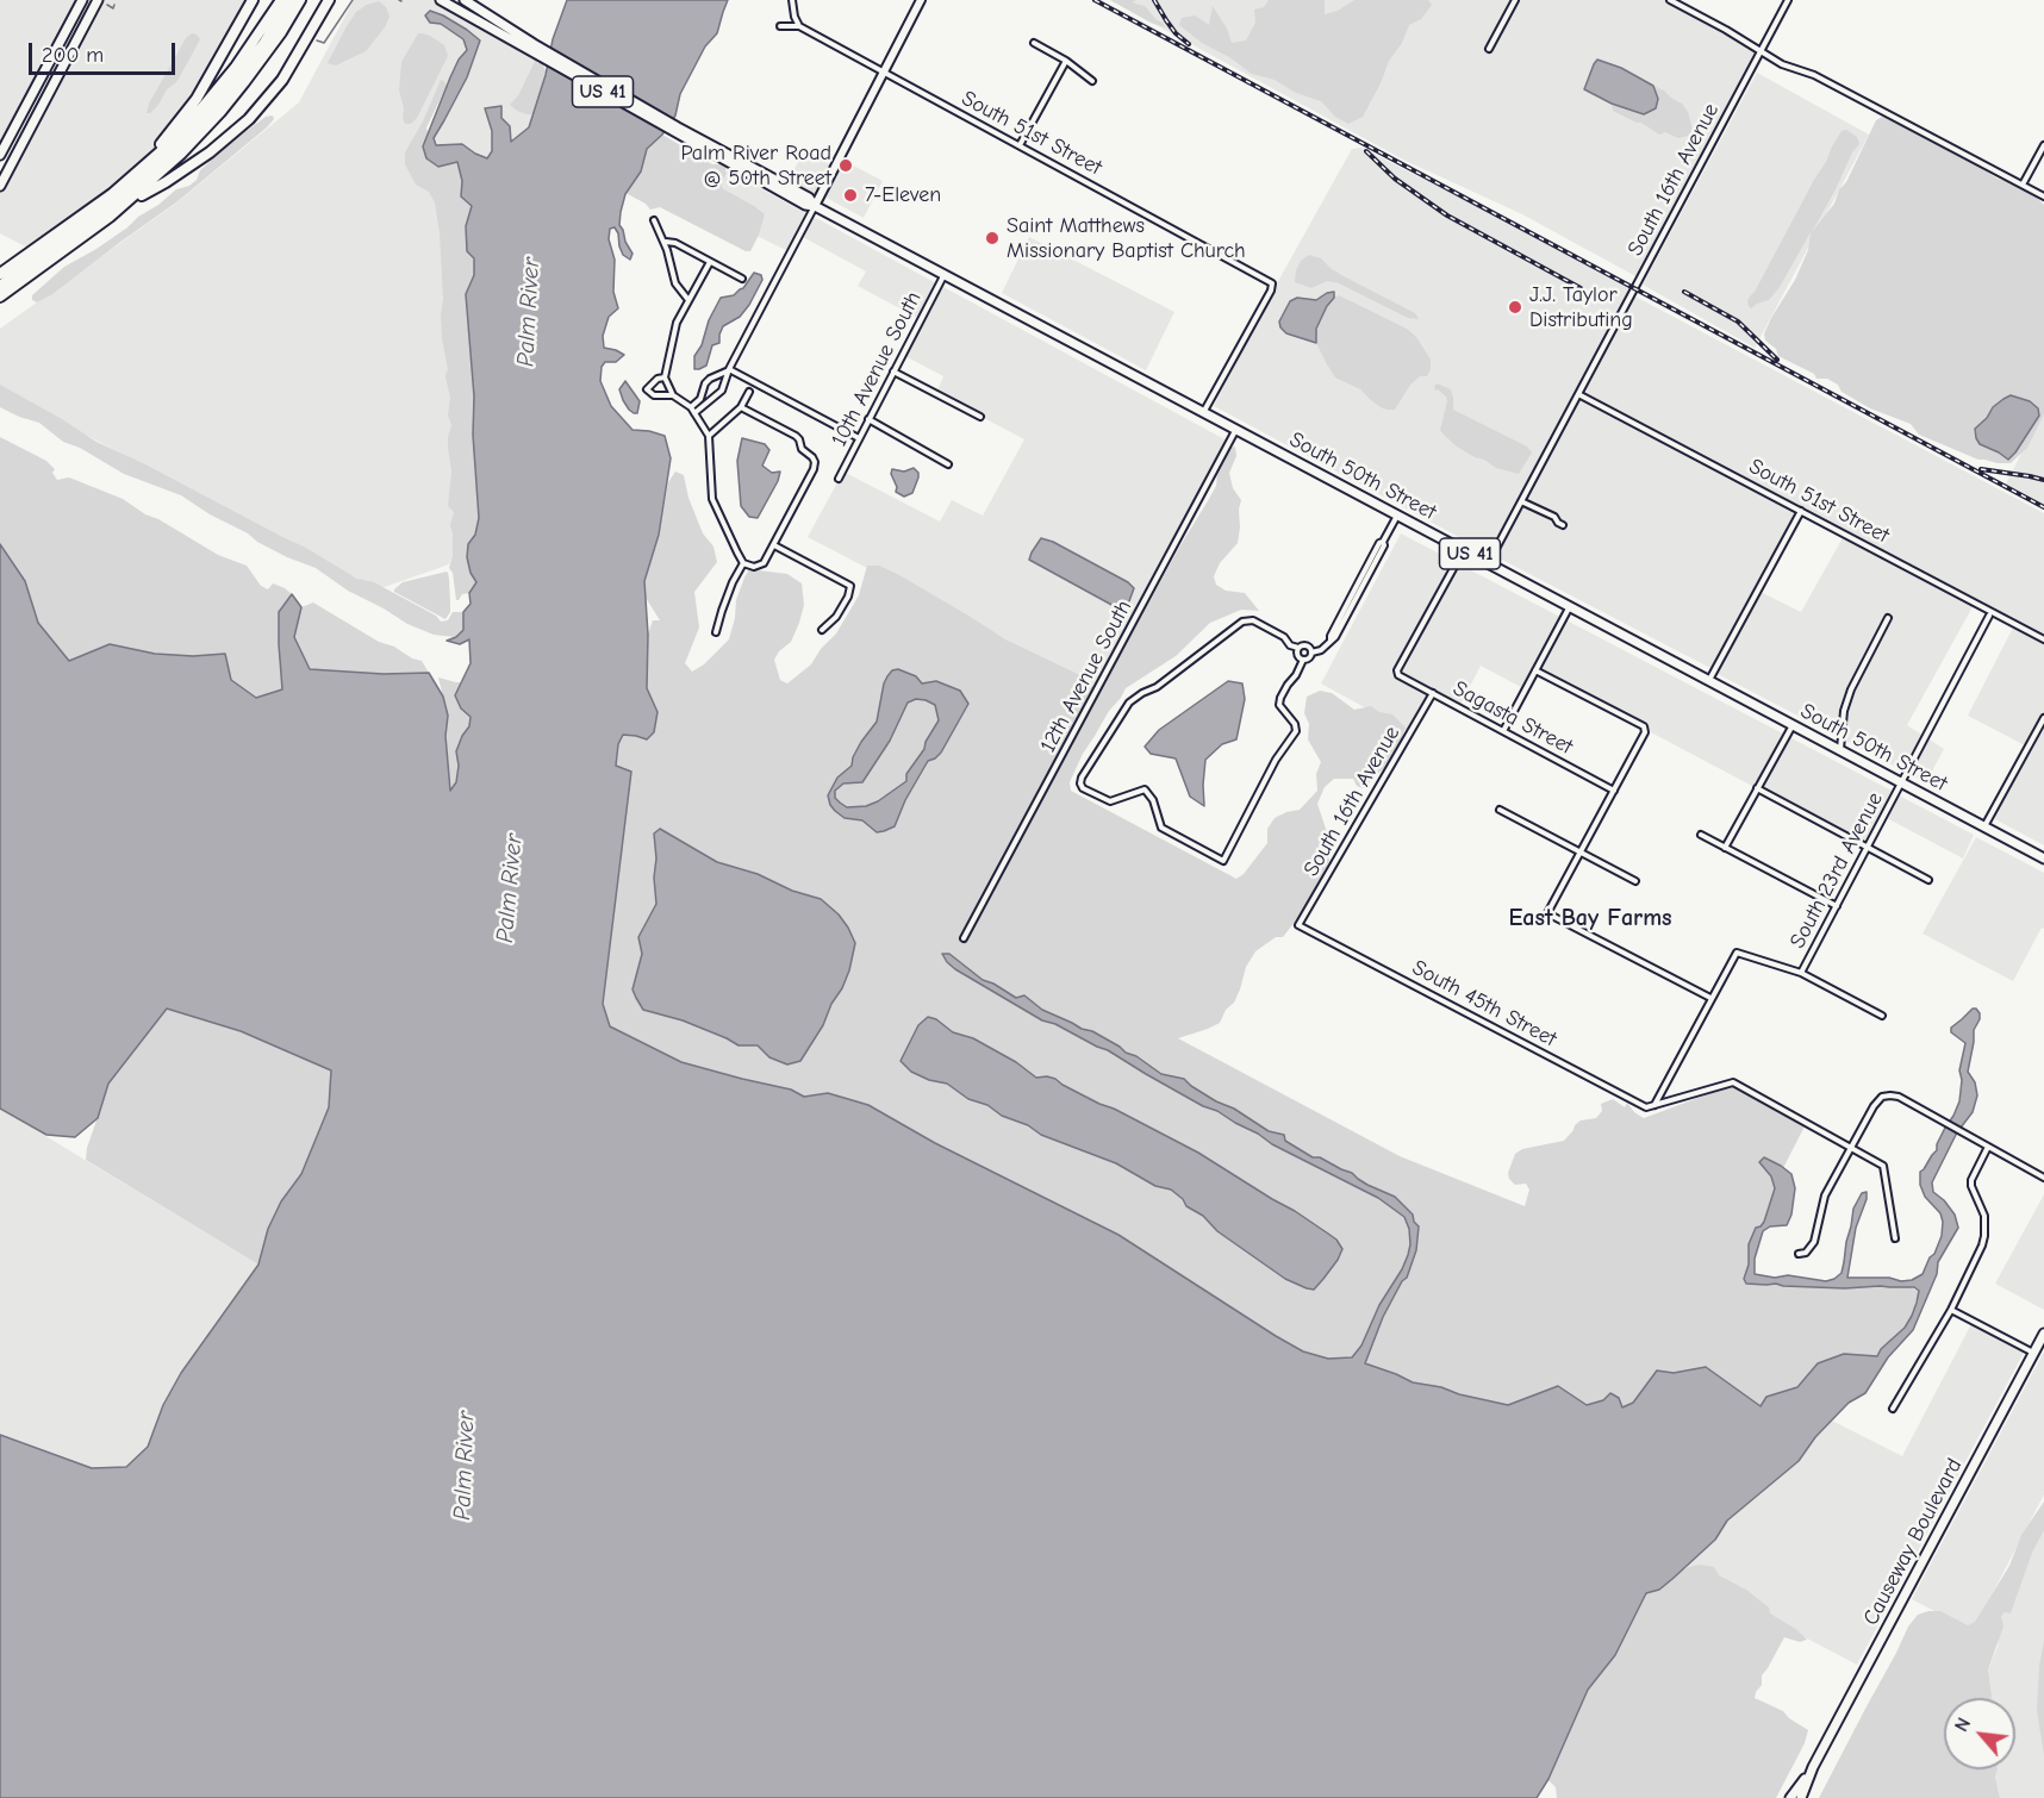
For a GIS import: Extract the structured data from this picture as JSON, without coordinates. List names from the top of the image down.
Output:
{
  "streets": {
    "main road": ["US 41", "South 50th Street", "Causeway Boulevard"],
    "street": [
      "South 51st Street",
      "South 16th Avenue",
      "10th Avenue South",
      "12th Avenue South",
      "Sagasta Street",
      "South 23rd Avenue",
      "South 45th Street"
    ]
  },
  "crossings": [
    ["South 51st Street", "South 16th Avenue"],
    ["South 51st Street", "South 50th Street"],
    ["South 16th Avenue", "South 50th Street"],
    ["South 16th Avenue", "Sagasta Street"],
    ["South 16th Avenue", "South 45th Street"],
    ["10th Avenue South", "South 50th Street"],
    ["South 50th Street", "12th Avenue South"],
    ["South 50th Street", "Sagasta Street"],
    ["South 50th Street", "South 23rd Avenue"]
  ],
  "districts": ["East Bay Farms"],
  "water": ["Palm River"],
  "places": [
    "Palm River Road @ 50th Street",
    "7-Eleven",
    "Saint Matthews Missionary Baptist Church",
    "J.J. Taylor Distributing"
  ],
  "scale_bar": "200 m",
  "north": "top left"
}
